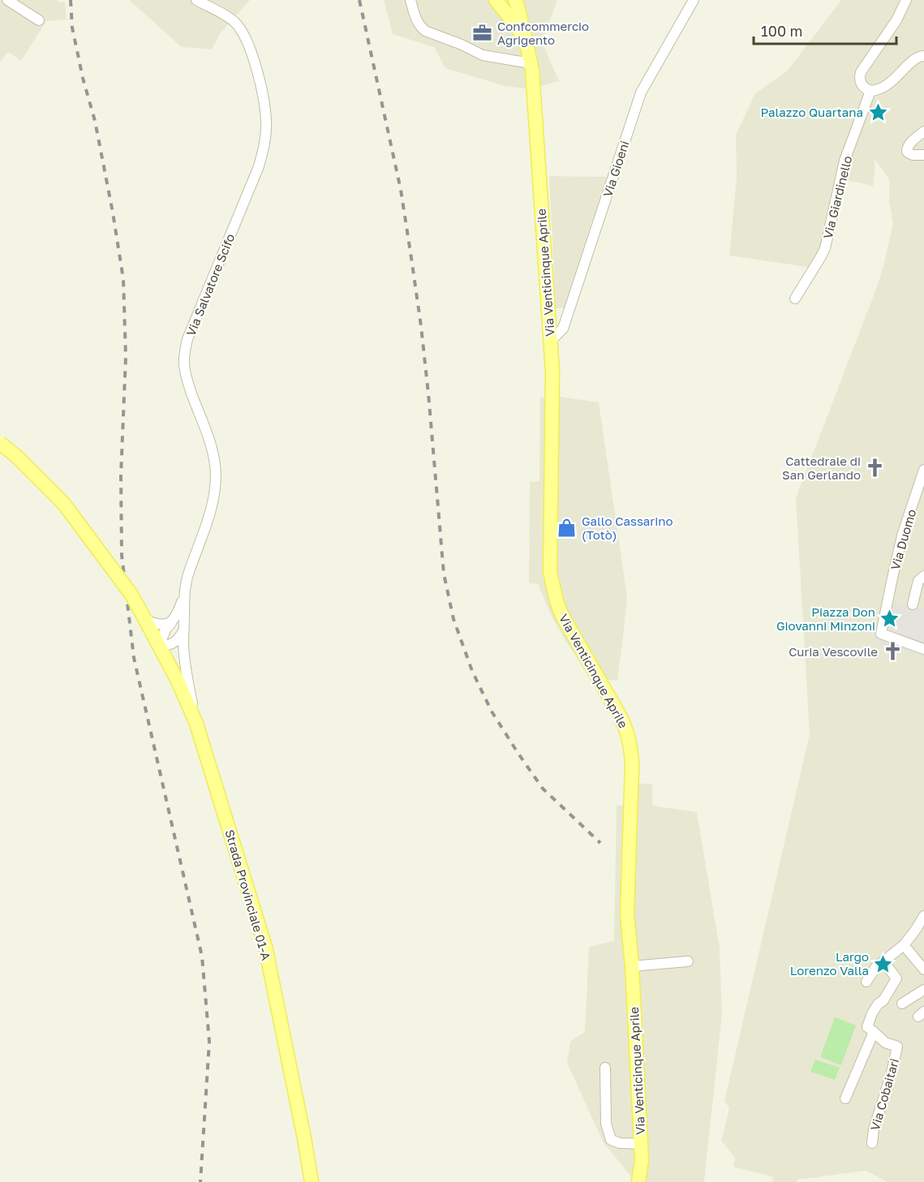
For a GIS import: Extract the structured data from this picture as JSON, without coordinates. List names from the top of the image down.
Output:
{
  "streets": {
    "main road": ["Via Venticinque Aprile", "Strada Provinciale 01-A"],
    "street": [
      "Via Gioeni",
      "Via Giardinello",
      "Via Salvatore Scifo",
      "Via Duomo",
      "Via Cobaitari"
    ]
  },
  "crossings": [
    ["Via Gioeni", "Via Venticinque Aprile"],
    ["Via Salvatore Scifo", "Strada Provinciale 01-A"]
  ],
  "places": {
    "office": ["Confcommercio Agrigento"],
    "place": ["Palazzo Quartana", "Piazza Don Giovanni Minzoni", "Largo Lorenzo Valla"],
    "church": ["Cattedrale di San Gerlando", "Curia Vescovile"],
    "shop": ["Gallo Cassarino (Totò)"]
  },
  "scale_bar": "100 m"
}
